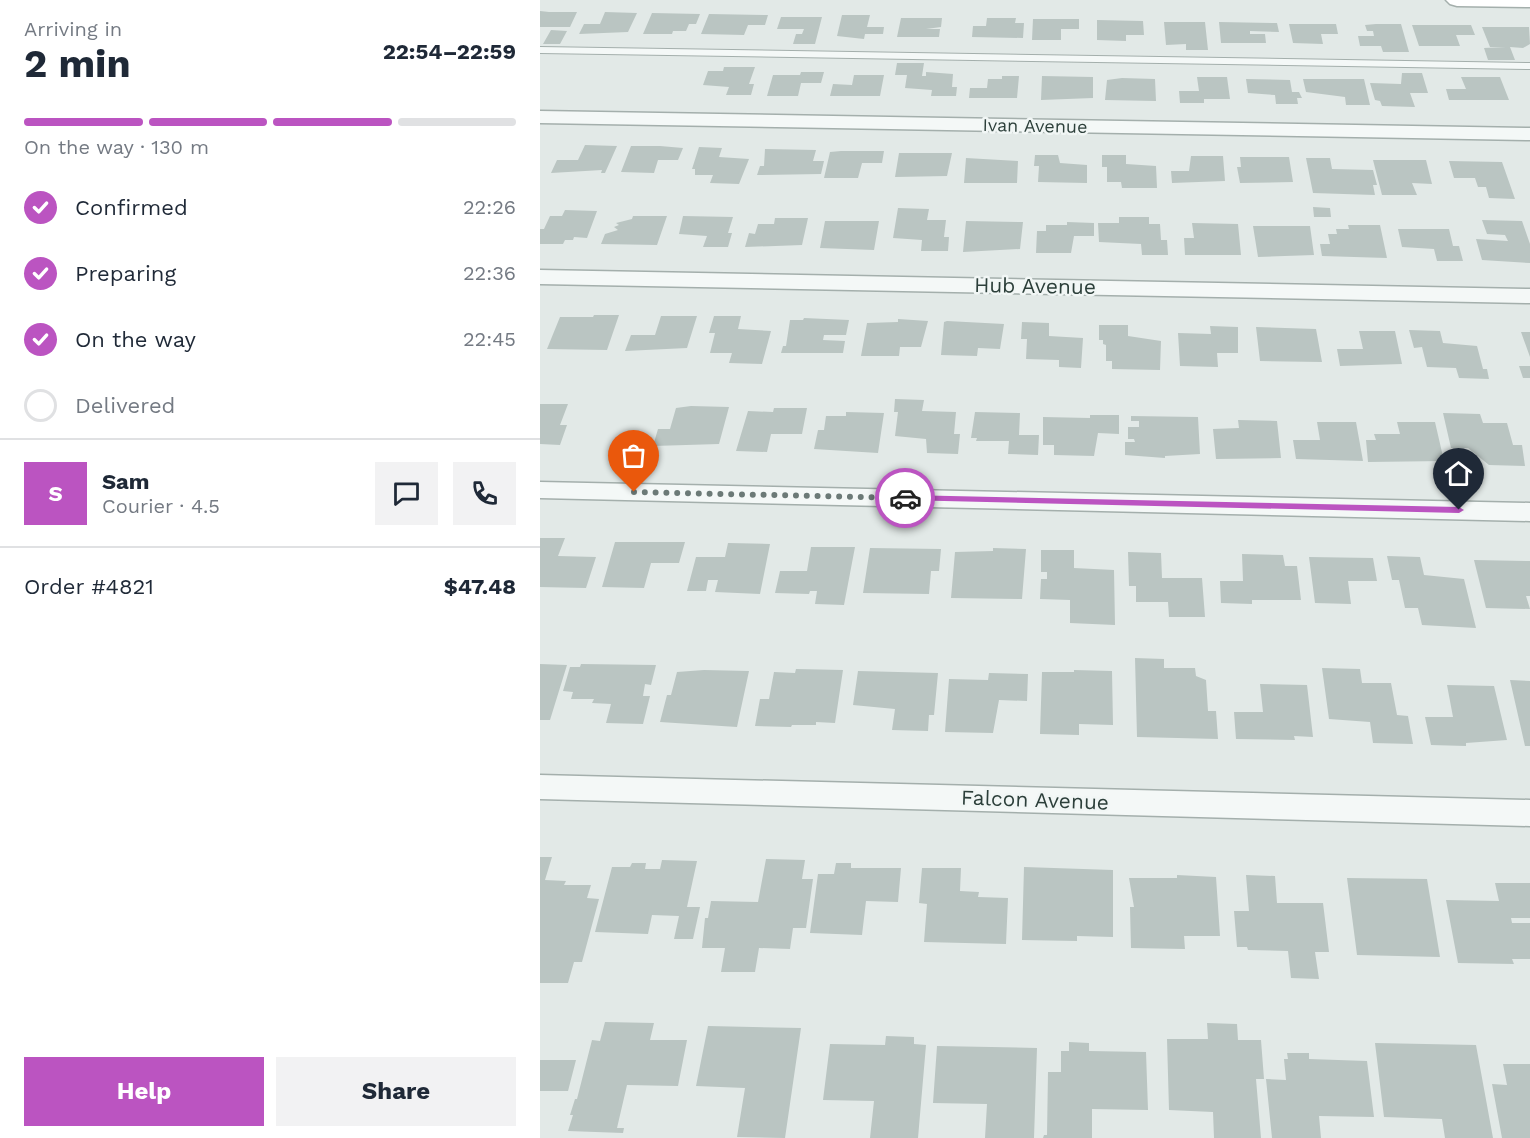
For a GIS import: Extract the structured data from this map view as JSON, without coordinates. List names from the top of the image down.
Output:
{
  "streets": {
    "street": ["Ivan Avenue", "Hub Avenue", "Falcon Avenue"]
  },
  "page": {
    "heading": ["2 min", "Arriving in", "22:54–22:59"],
    "panel": [
      "Sam",
      "Courier · 4.5",
      "Order #4821",
      "$47.48"
    ],
    "bar": "On the way · 130 m",
    "list": [
      ["Confirmed", "22:26"],
      ["Preparing", "22:36"],
      ["On the way", "22:45"],
      "Delivered"
    ],
    "round": "S",
    "buttons": ["Help", "Share"]
  }
}
